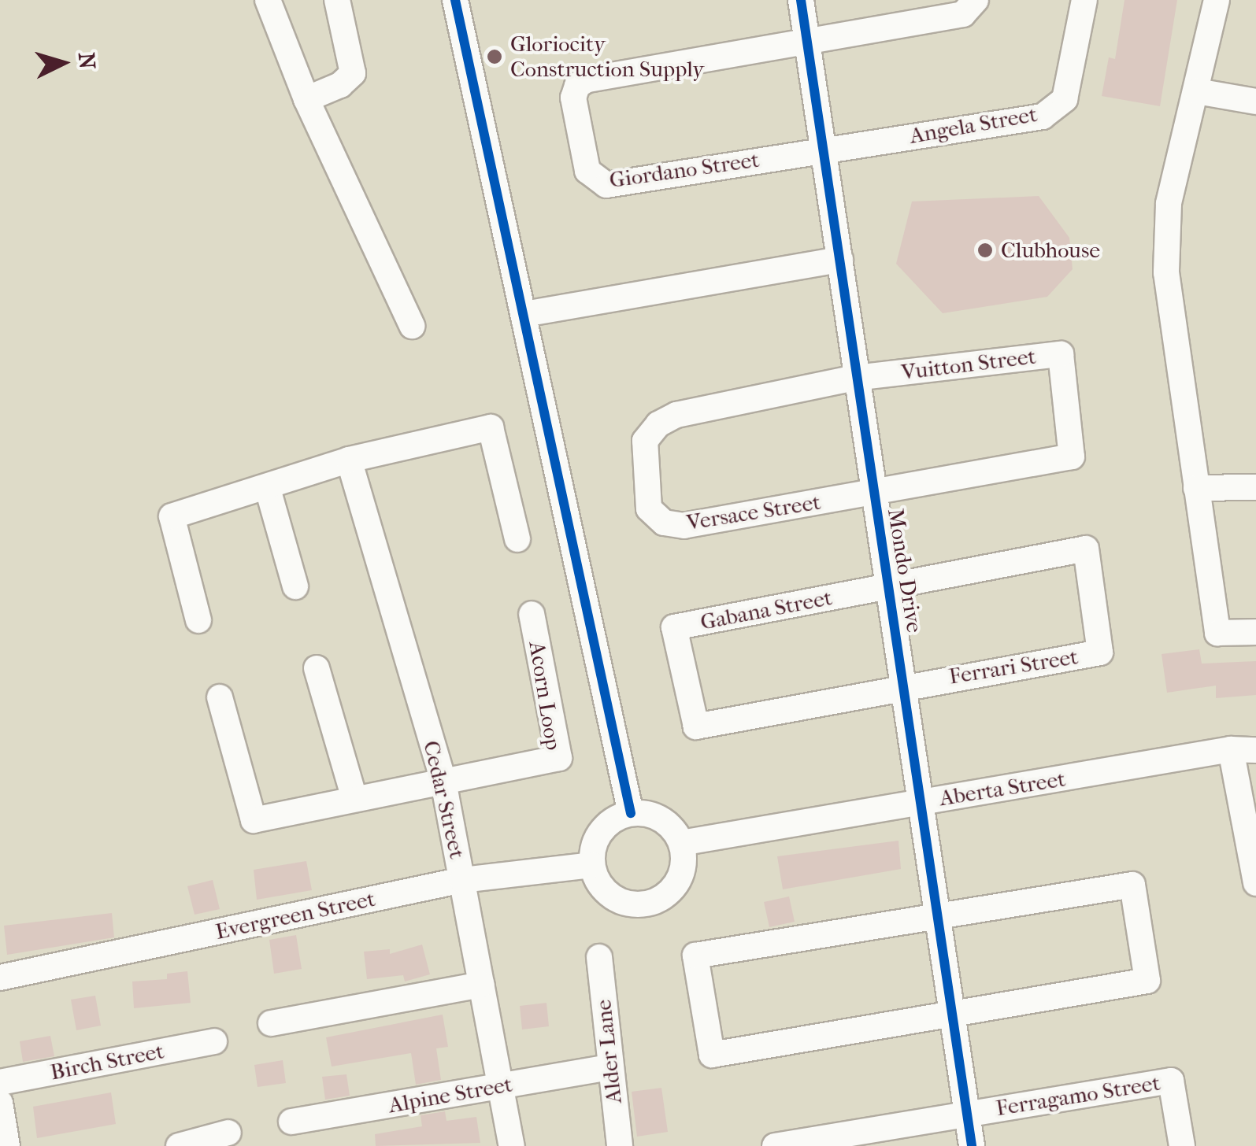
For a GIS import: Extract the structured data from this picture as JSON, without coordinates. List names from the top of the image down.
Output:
{
  "streets": {
    "street": [
      "Angela Street",
      "Giordano Street",
      "Vuitton Street",
      "Versace Street",
      "Mondo Drive",
      "Gabana Street",
      "Ferrari Street",
      "Acorn Loop",
      "Aberta Street",
      "Cedar Street",
      "Evergreen Street",
      "Alder Lane",
      "Birch Street",
      "Alpine Street",
      "Ferragamo Street"
    ]
  },
  "crossings": [
    ["Angela Street", "Giordano Street"],
    ["Angela Street", "Mondo Drive"],
    ["Giordano Street", "Mondo Drive"],
    ["Vuitton Street", "Versace Street"],
    ["Vuitton Street", "Mondo Drive"],
    ["Versace Street", "Mondo Drive"],
    ["Mondo Drive", "Gabana Street"],
    ["Mondo Drive", "Ferrari Street"],
    ["Mondo Drive", "Aberta Street"],
    ["Mondo Drive", "Ferragamo Street"],
    ["Gabana Street", "Ferrari Street"],
    ["Acorn Loop", "Cedar Street"],
    ["Aberta Street", "Evergreen Street"],
    ["Cedar Street", "Evergreen Street"],
    ["Cedar Street", "Alpine Street"],
    ["Alder Lane", "Alpine Street"]
  ],
  "places": ["Gloriocity Construction Supply", "Clubhouse"],
  "north": "right"
}
